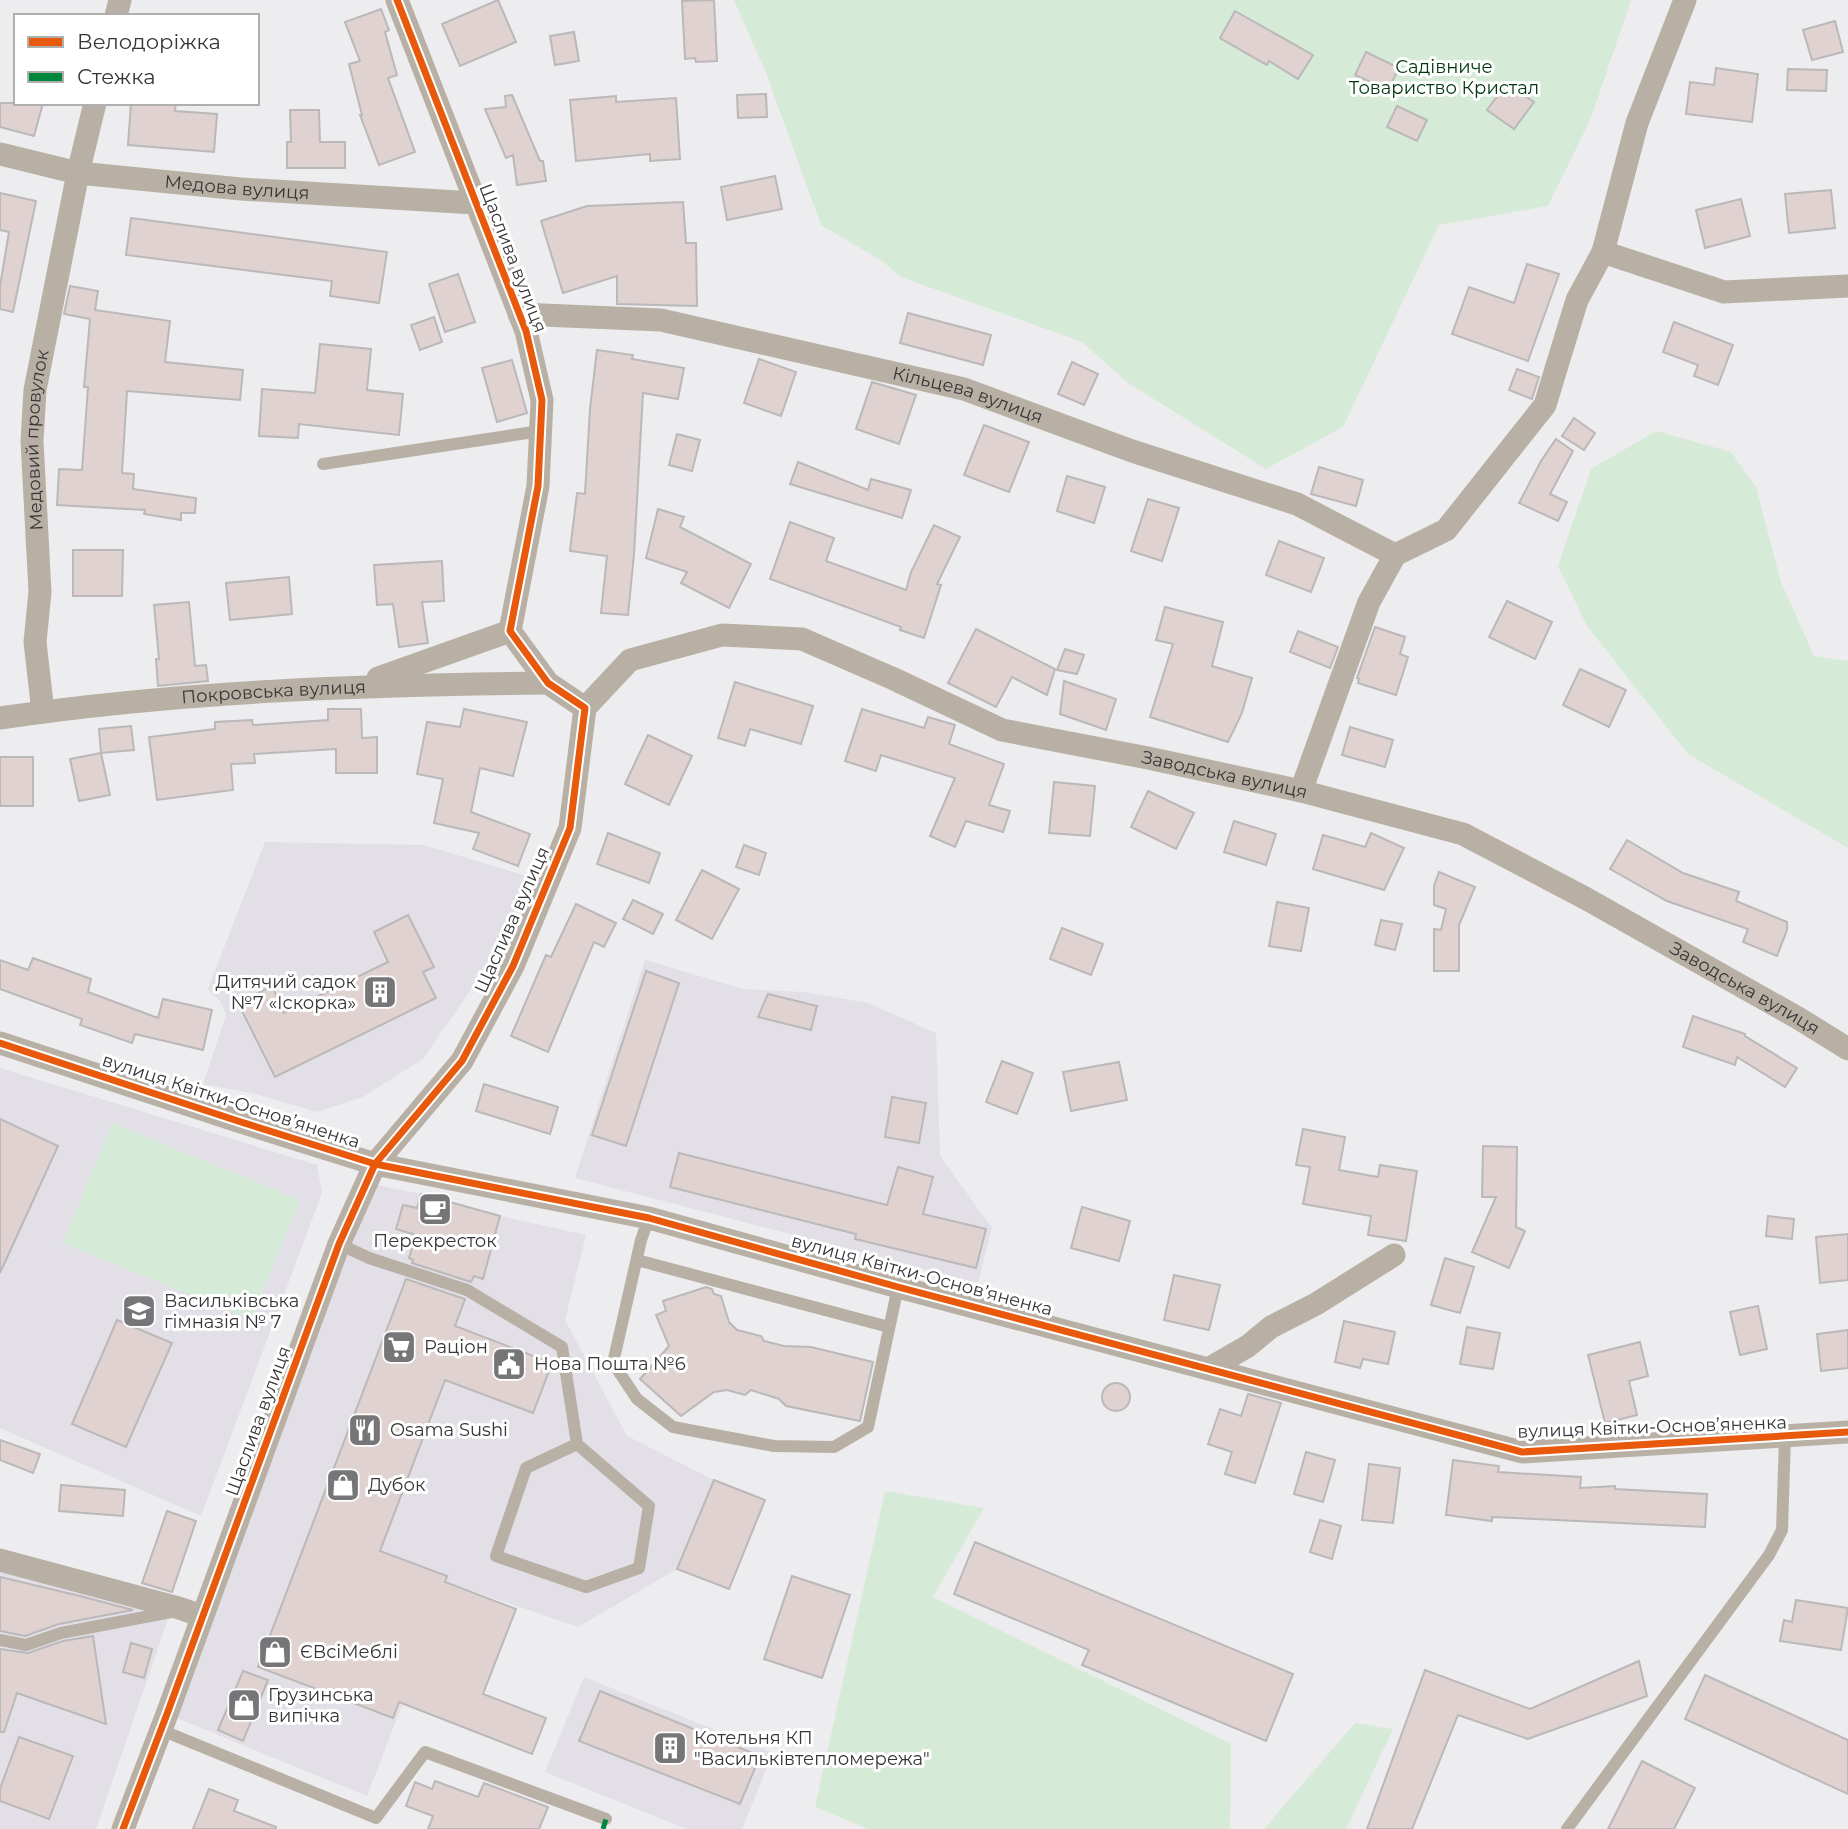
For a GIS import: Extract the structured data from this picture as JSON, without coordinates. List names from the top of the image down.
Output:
{
  "streets": {
    "street": [
      "Медова вулиця",
      "Щаслива вулиця",
      "Кільцева вулиця",
      "Медовий провулок",
      "Покровська вулиця",
      "Заводська вулиця",
      "вулиця Квітки-Основʼяненка"
    ]
  },
  "crossings": [
    ["Медова вулиця", "Щаслива вулиця"],
    ["Медова вулиця", "Медовий провулок"],
    ["Щаслива вулиця", "Кільцева вулиця"],
    ["Щаслива вулиця", "Заводська вулиця"],
    ["Щаслива вулиця", "вулиця Квітки-Основʼяненка"],
    ["Медовий провулок", "Покровська вулиця"]
  ],
  "parks": ["Садівниче Товариство Кристал"],
  "places": {
    "building": ["Дитячий садок №7 «Іскорка»", "Котельня КП \"Васильківтепломережа\""],
    "cafe": ["Перекресток"],
    "school or university": ["Васильківська гімназія № 7"],
    "supermarket": ["Раціон"],
    "public building": ["Нова Пошта №6"],
    "restaurant": ["Osama Sushi"],
    "shop": ["Дубок", "ЄВсіМеблі", "Грузинська випічка"]
  },
  "legend": ["Велодоріжка", "Стежка"]
}
